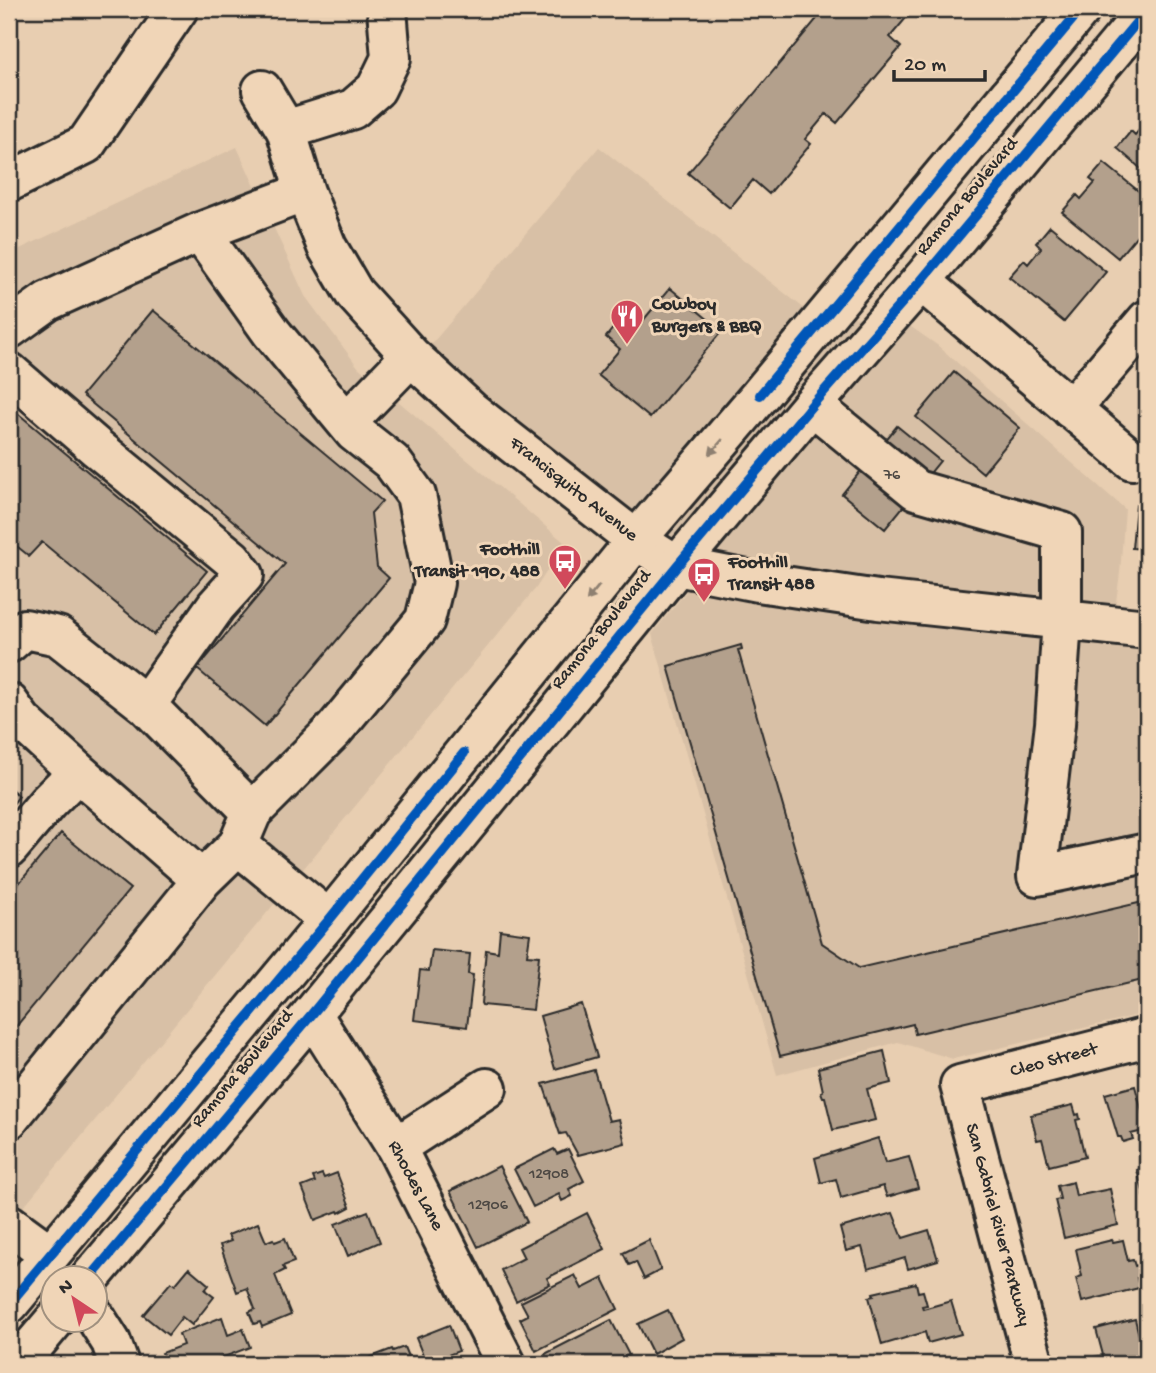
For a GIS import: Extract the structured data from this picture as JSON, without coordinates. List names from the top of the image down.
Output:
{
  "streets": {
    "main road": [
      "Ramona Boulevard",
      "Francisquito Avenue",
      "Cleo Street",
      "Rhodes Lane",
      "San Gabriel River Parkway"
    ]
  },
  "crossings": [
    ["Ramona Boulevard", "Francisquito Avenue"],
    ["Ramona Boulevard", "Rhodes Lane"],
    ["Cleo Street", "San Gabriel River Parkway"]
  ],
  "places": {
    "restaurant": ["Cowboy Burgers & BBQ"],
    "bus stop": ["Foothill Transit 190, 488", "Foothill Transit 488"]
  },
  "house_numbers": ["76", "12908", "12906"],
  "scale_bar": "20 m",
  "north": "top left"
}
